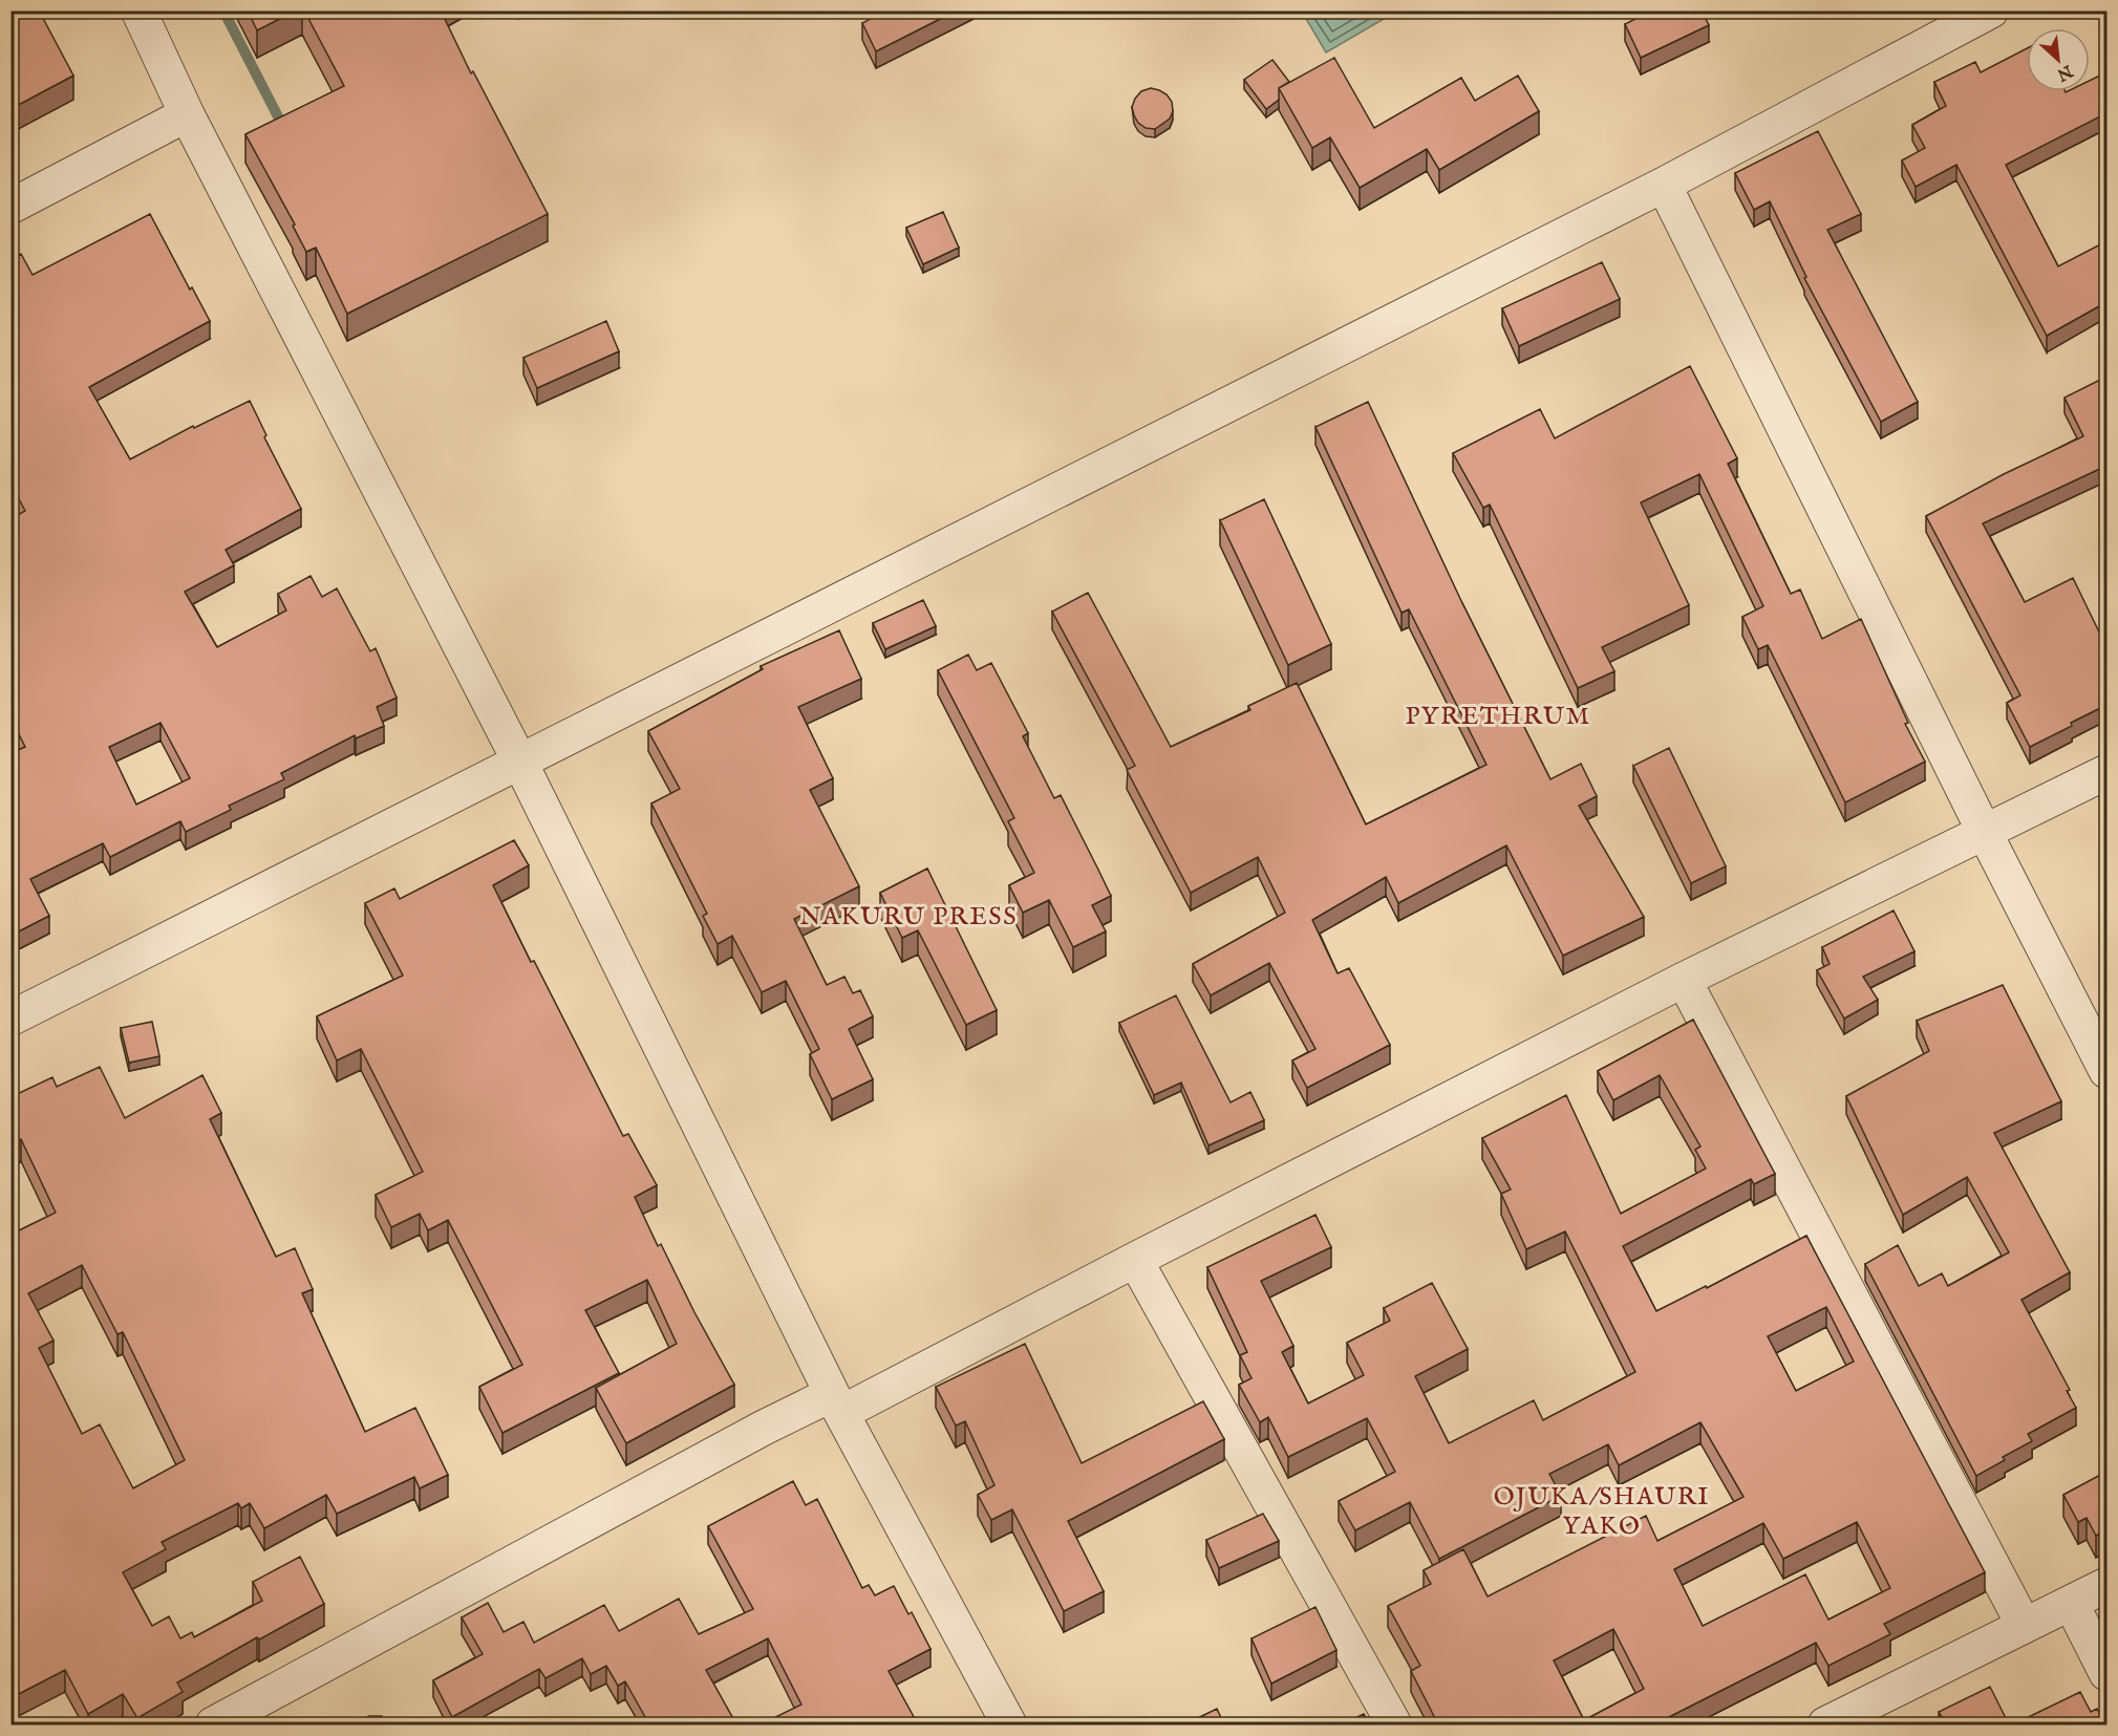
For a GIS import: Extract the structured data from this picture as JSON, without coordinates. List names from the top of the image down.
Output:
{
  "districts": ["PYRETHRUM", "NAKURU PRESS", "OJUKA/SHAURI YAKO"],
  "north": "bottom right"
}
